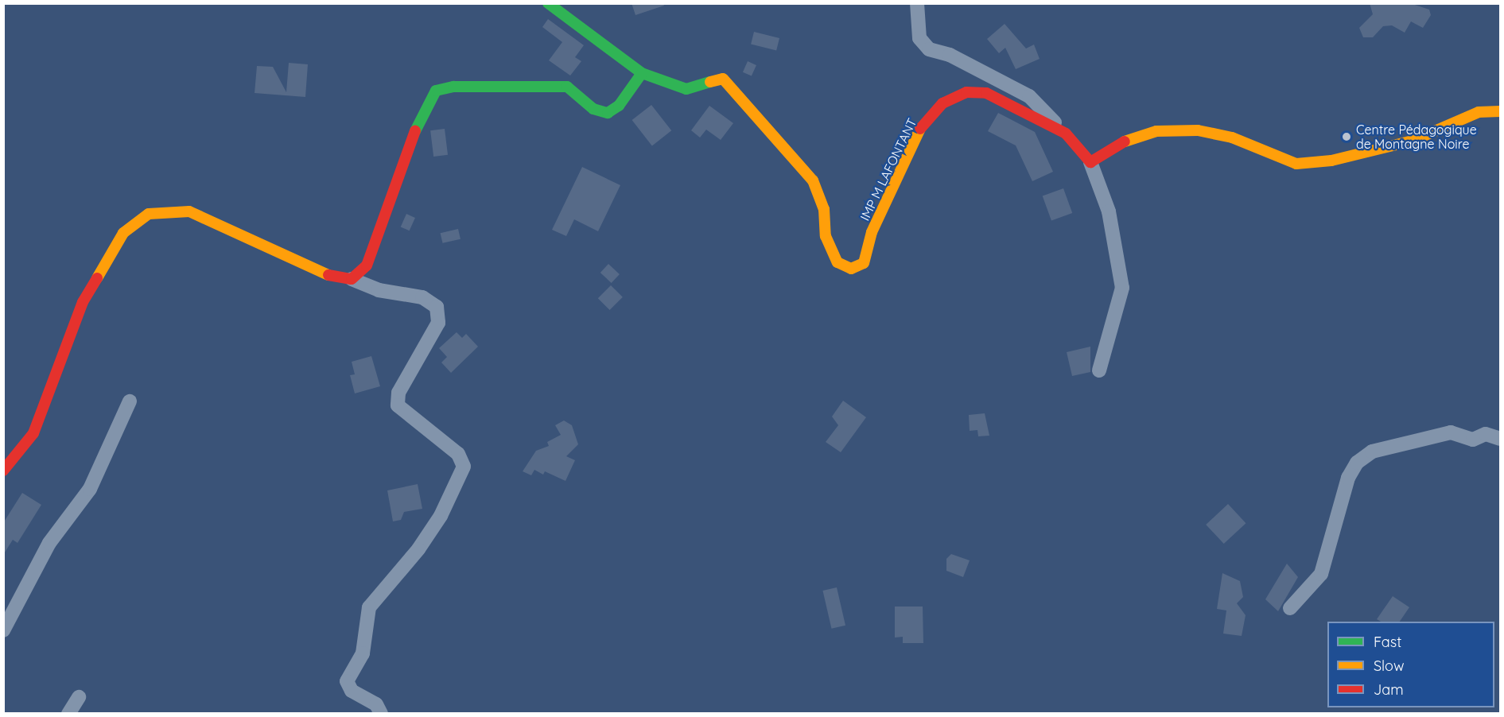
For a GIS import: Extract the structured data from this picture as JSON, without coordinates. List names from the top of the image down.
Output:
{
  "streets": {
    "street": ["IMP M LAFONTANT"]
  },
  "places": ["Centre Pédagogique de Montagne Noire"],
  "legend": ["Fast", "Slow", "Jam"]
}
